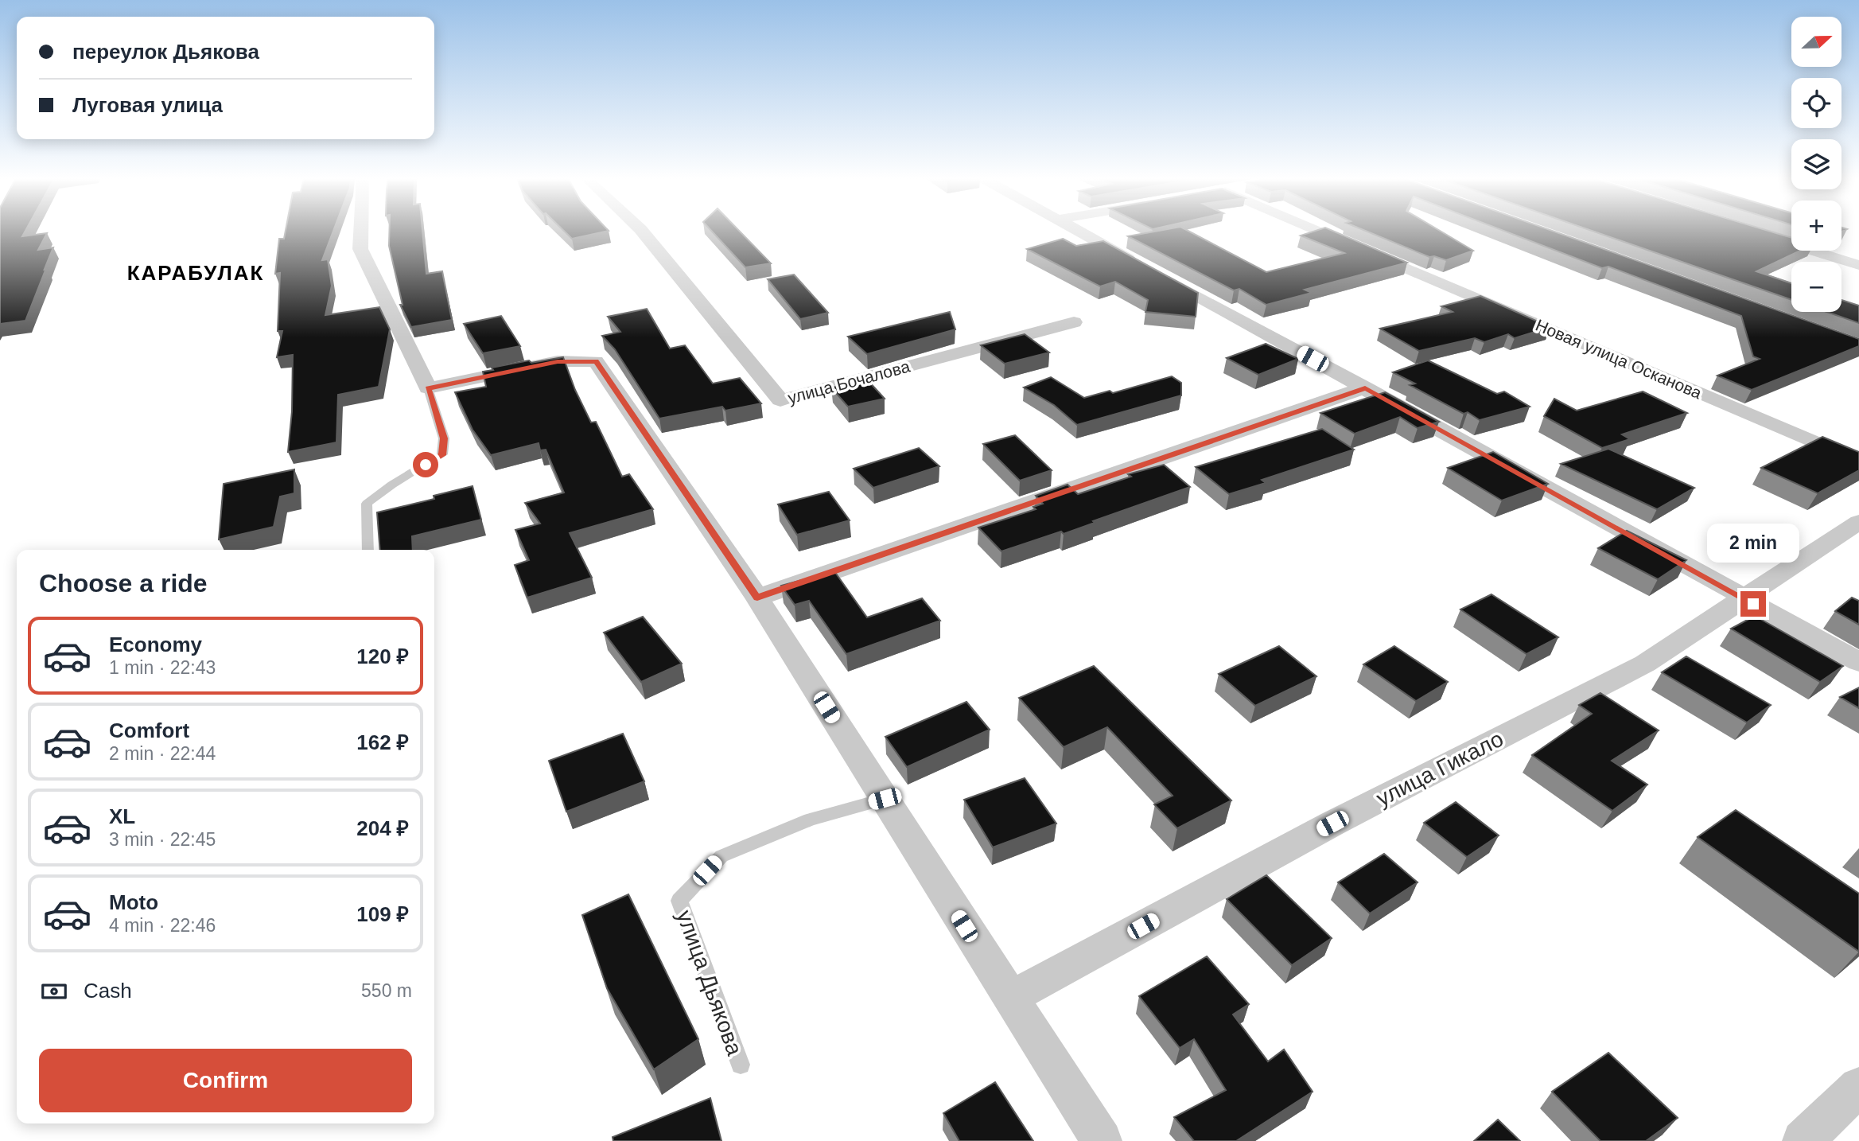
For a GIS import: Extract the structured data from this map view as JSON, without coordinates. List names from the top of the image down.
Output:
{
  "streets": {
    "street": ["Новая улица Осканова", "улица Бочалова", "улица Гикало"],
    "lane": ["улица Дьякова"]
  },
  "districts": ["КАРАБУЛАК"],
  "north": "right",
  "page": {
    "map_buttons": ["+", "−"],
    "banner": ["переулок Дьякова", "Луговая улица"],
    "bubble": "2 min",
    "heading": "Choose a ride",
    "list": [
      {
        "name": "Economy",
        "note": "1 min · 22:43",
        "value": "120 ₽"
      },
      {
        "name": "Comfort",
        "note": "2 min · 22:44",
        "value": "162 ₽"
      },
      {
        "name": "XL",
        "note": "3 min · 22:45",
        "value": "204 ₽"
      },
      {
        "name": "Moto",
        "note": "4 min · 22:46",
        "value": "109 ₽"
      }
    ],
    "pay": ["Cash", "550 m"],
    "buttons": "Confirm"
  }
}
